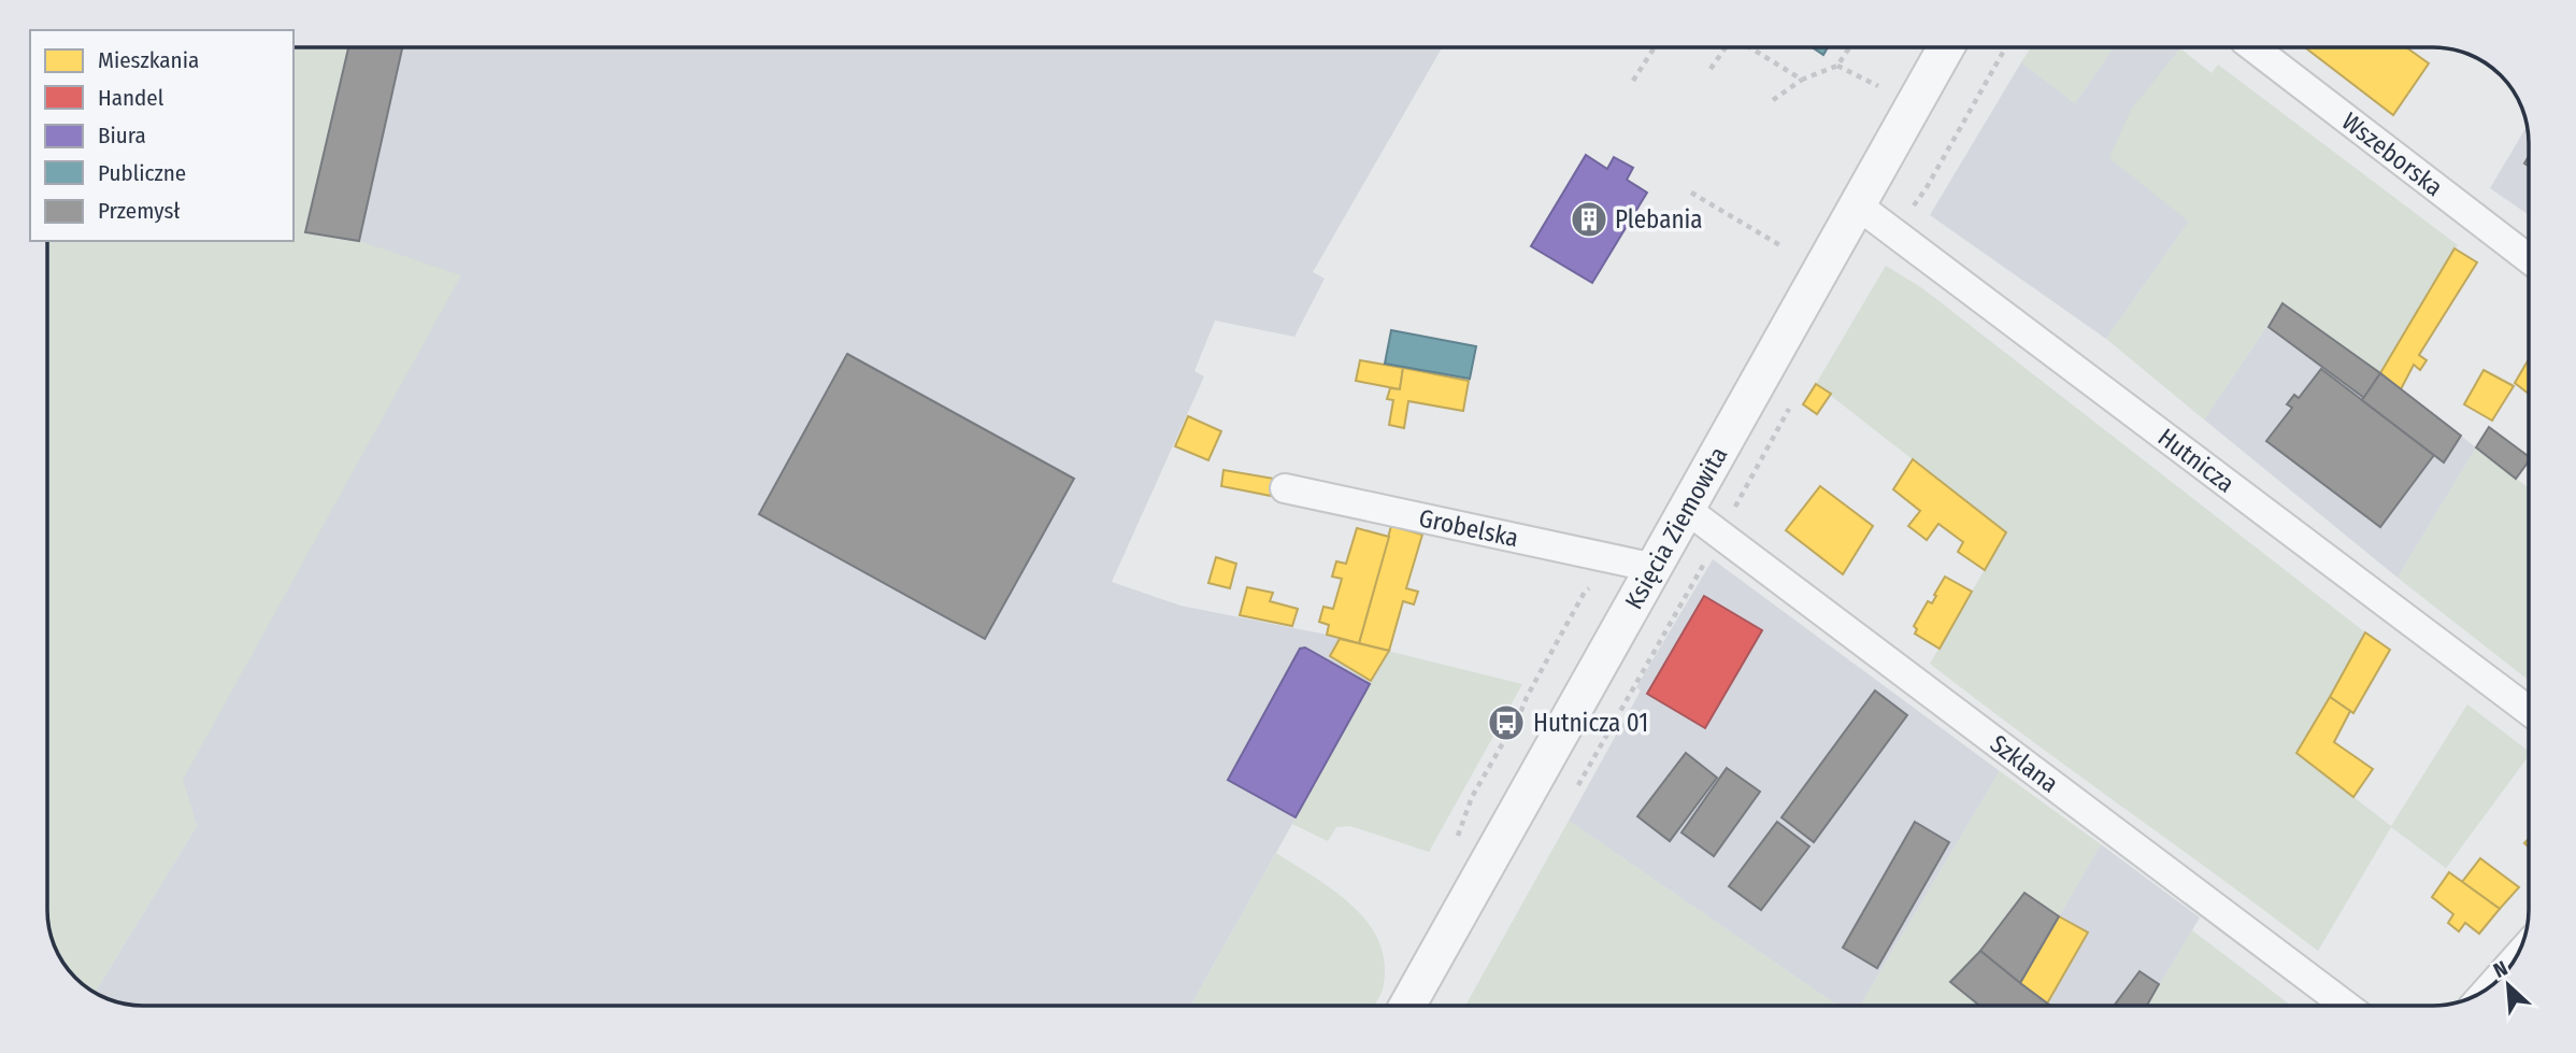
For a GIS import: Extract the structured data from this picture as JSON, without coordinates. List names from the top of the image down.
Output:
{
  "streets": {
    "street": [
      "Wszeborska",
      "Hutnicza",
      "Grobelska",
      "Księcia Ziemowita",
      "Szklana"
    ]
  },
  "crossings": [
    ["Hutnicza", "Księcia Ziemowita"],
    ["Grobelska", "Księcia Ziemowita"],
    ["Księcia Ziemowita", "Szklana"]
  ],
  "places": {
    "building": ["Plebania"],
    "bus stop": ["Hutnicza 01"]
  },
  "legend": [
    "Mieszkania",
    "Handel",
    "Biura",
    "Publiczne",
    "Przemysł"
  ],
  "north": "top left"
}
